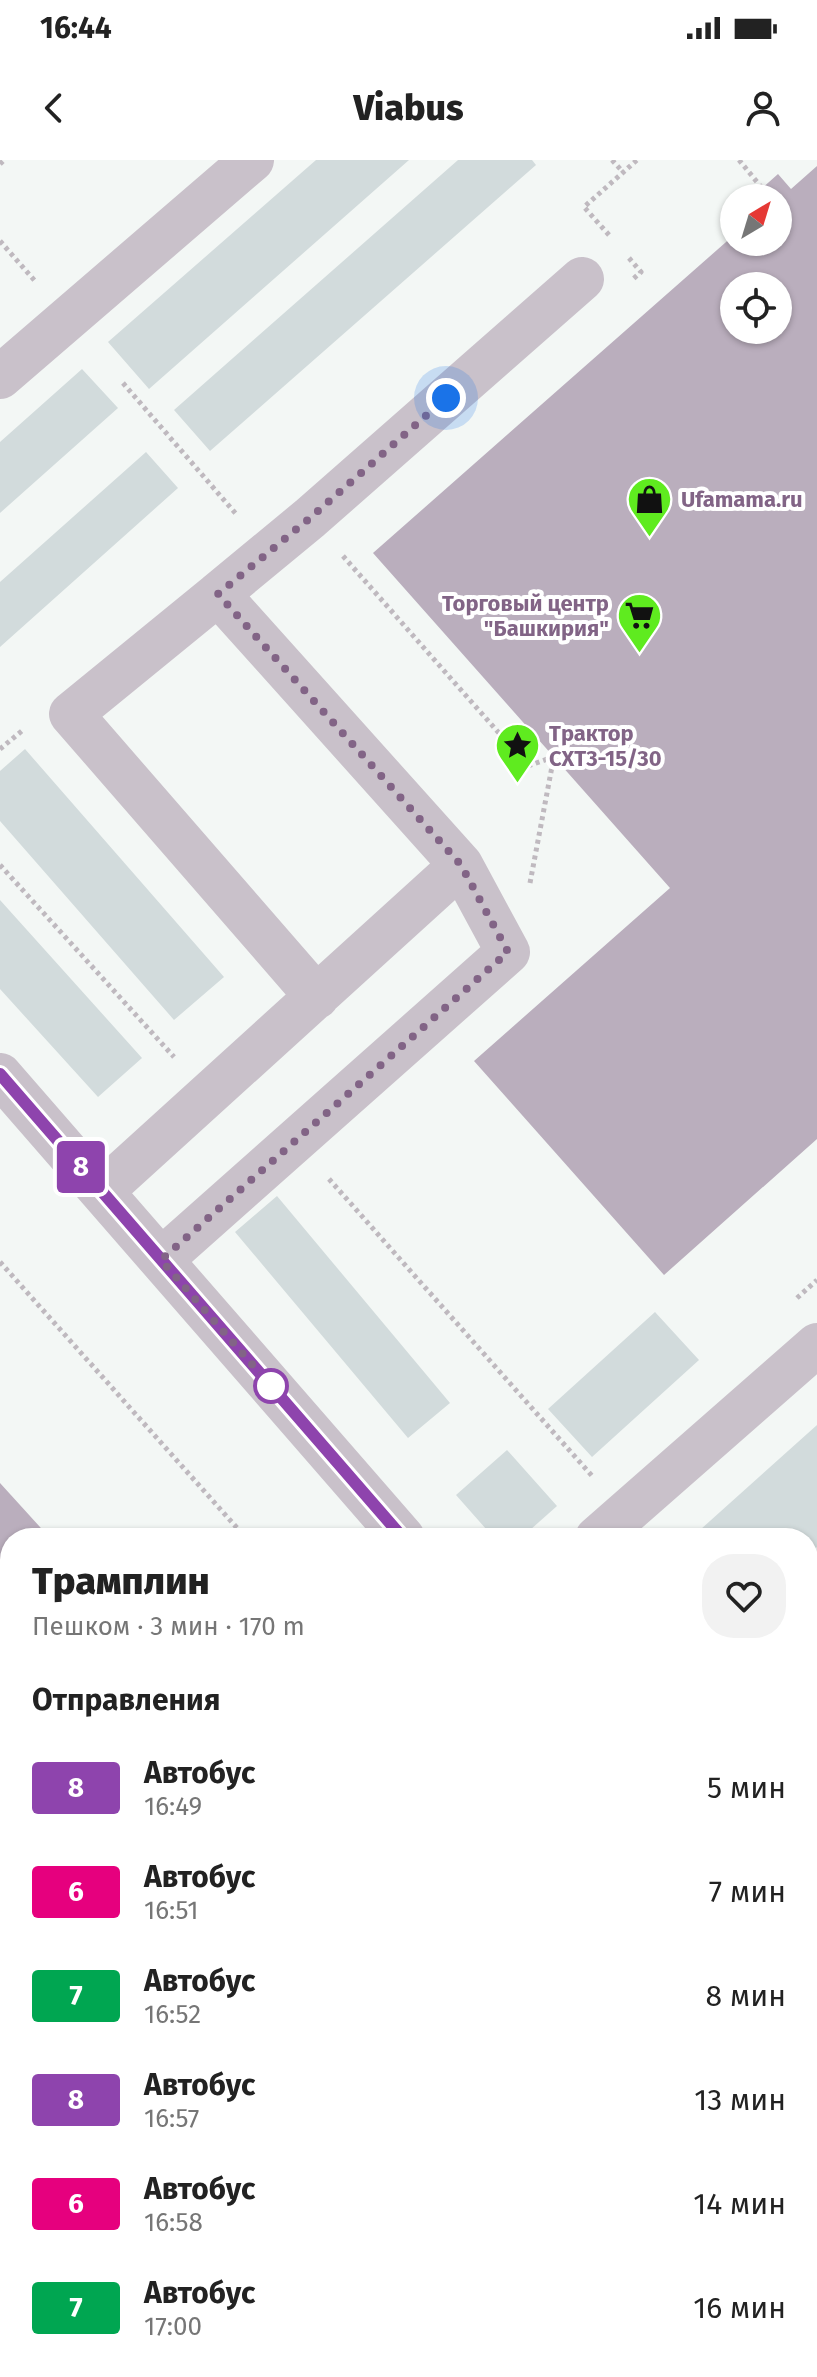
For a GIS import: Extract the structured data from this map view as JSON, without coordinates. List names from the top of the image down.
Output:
{
  "places": {
    "shop": ["Ufamama.ru"],
    "supermarket": ["Торговый центр \"Башкирия\""],
    "place": ["Трактор СХТ3-15/30"]
  },
  "lines": ["bus line 8"],
  "north": "top right",
  "page": {
    "status": "16:44",
    "header": "Viabus",
    "on_map": "8",
    "heading": [
      ["Трамплин", "Пешком · 3 мин · 170 m"],
      "Отправления"
    ],
    "list": [
      {
        "mark": "8",
        "name": "Автобус",
        "note": "16:49",
        "value": "5 мин"
      },
      {
        "mark": "6",
        "name": "Автобус",
        "note": "16:51",
        "value": "7 мин"
      },
      {
        "mark": "7",
        "name": "Автобус",
        "note": "16:52",
        "value": "8 мин"
      },
      {
        "mark": "8",
        "name": "Автобус",
        "note": "16:57",
        "value": "13 мин"
      },
      {
        "mark": "6",
        "name": "Автобус",
        "note": "16:58",
        "value": "14 мин"
      },
      {
        "mark": "7",
        "name": "Автобус",
        "note": "17:00",
        "value": "16 мин"
      }
    ]
  }
}
